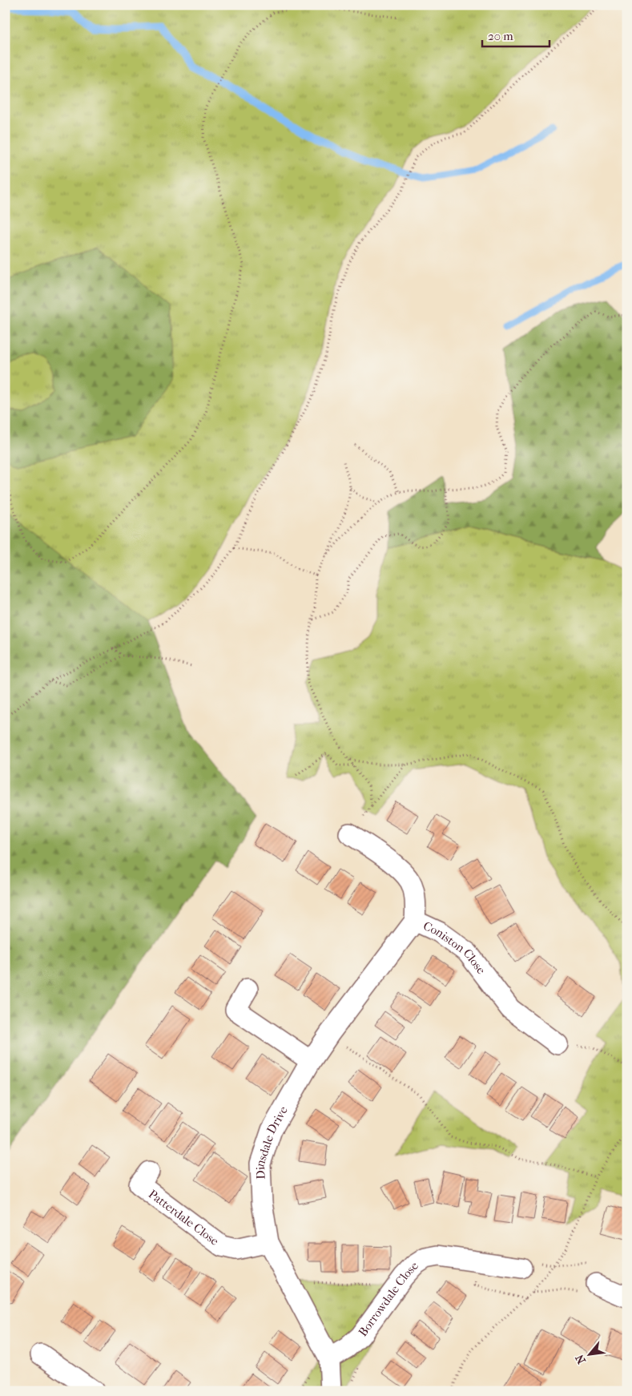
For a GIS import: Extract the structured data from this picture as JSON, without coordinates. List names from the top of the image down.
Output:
{
  "streets": {
    "street": [
      "Coniston Close",
      "Dinsdale Drive",
      "Patterdale Close",
      "Borrowdale Close"
    ]
  },
  "crossings": [
    ["Coniston Close", "Dinsdale Drive"],
    ["Dinsdale Drive", "Patterdale Close"],
    ["Dinsdale Drive", "Borrowdale Close"]
  ],
  "scale_bar": "20 m",
  "north": "bottom left"
}
